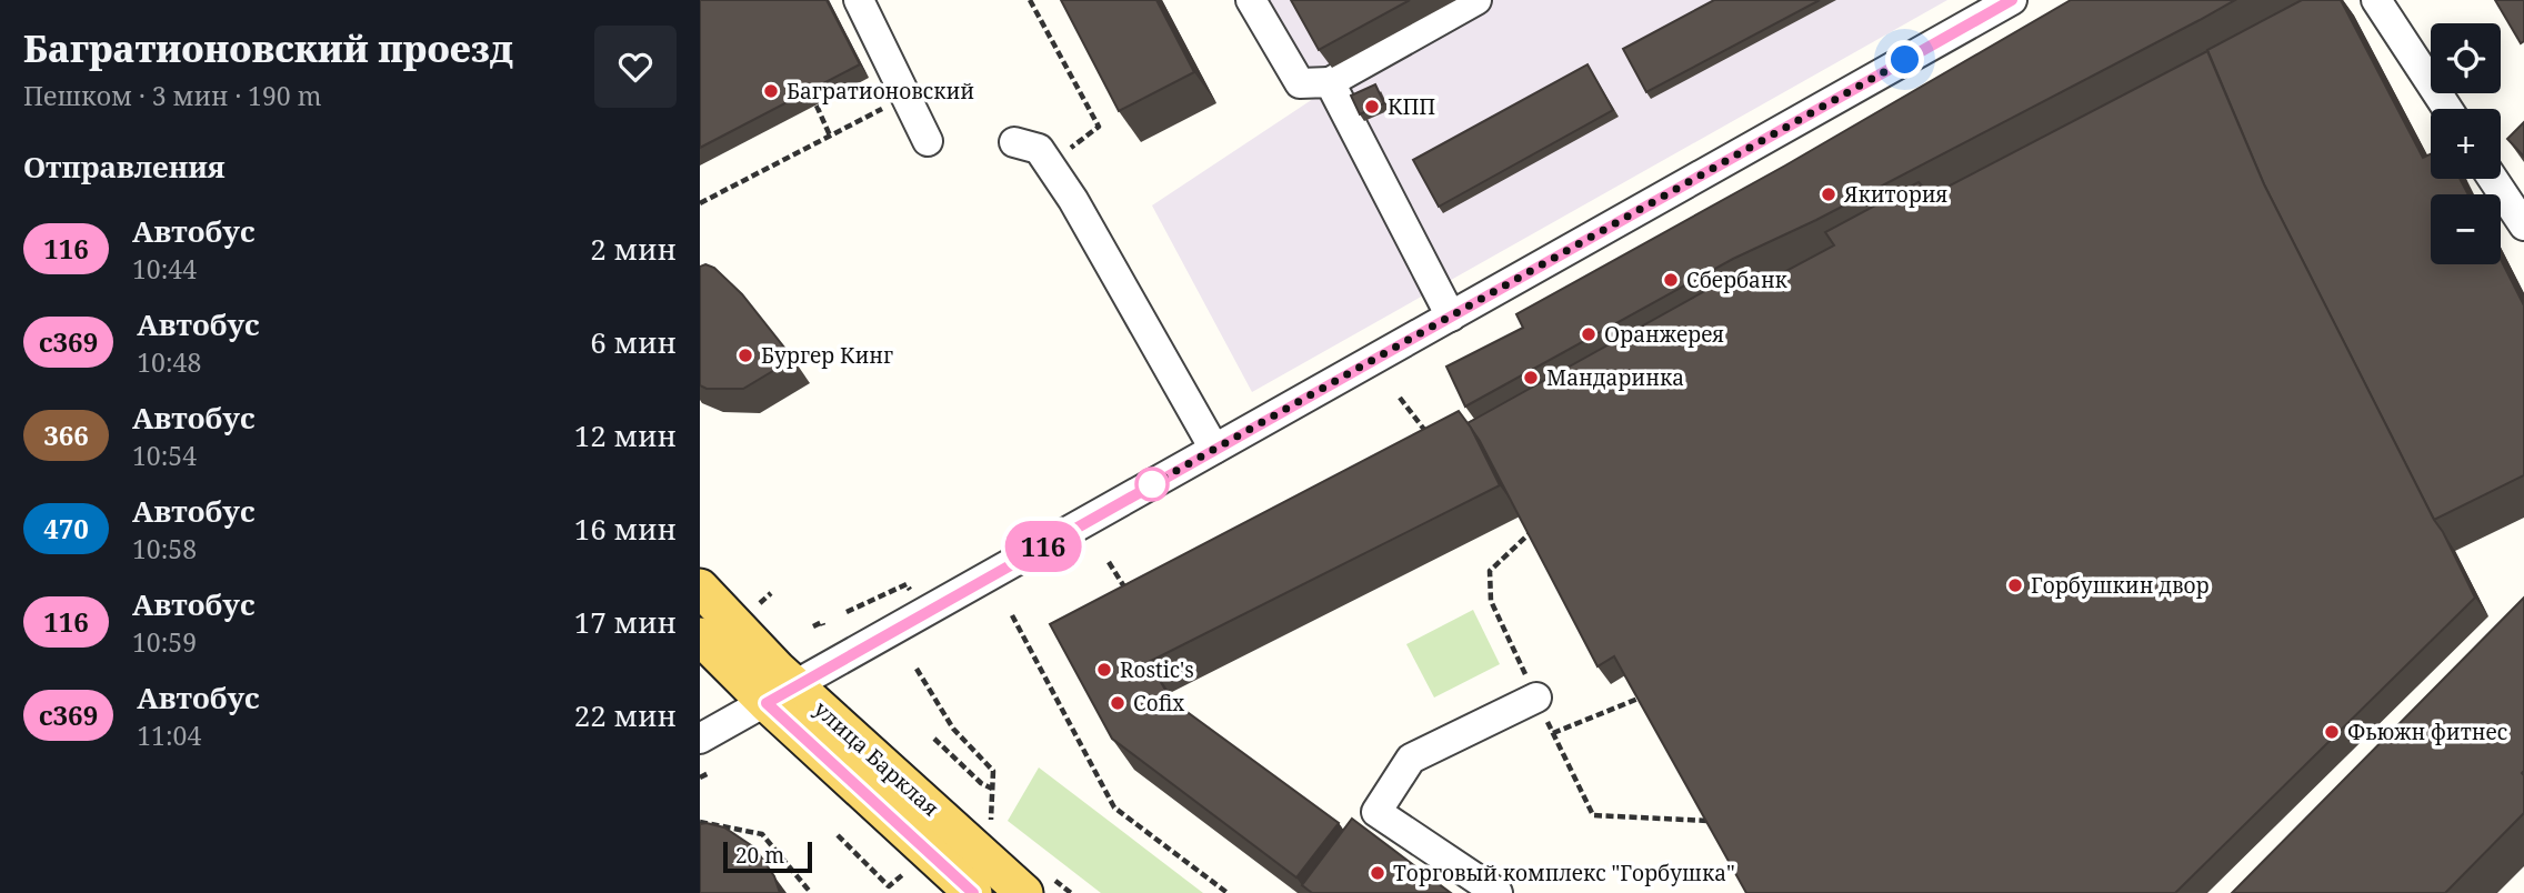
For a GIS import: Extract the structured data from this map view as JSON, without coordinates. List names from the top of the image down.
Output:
{
  "streets": {
    "main road": ["улица Барклая"]
  },
  "places": [
    "Багратионовский",
    "КПП",
    "Якитория",
    "Сбербанк",
    "Оранжерея",
    "Бургер Кинг",
    "Мандаринка",
    "Горбушкин двор",
    "Rostic's",
    "Cofix",
    "Фьюжн фитнес",
    "Торговый комплекс \"Горбушка\""
  ],
  "lines": ["bus line 116"],
  "scale_bar": "20 m",
  "page": {
    "heading": [
      ["Багратионовский проезд", "Пешком · 3 мин · 190 m"],
      "Отправления"
    ],
    "on_map": "116",
    "map_buttons": ["+", "−"],
    "list": [
      {
        "mark": "116",
        "name": "Автобус",
        "note": "10:44",
        "value": "2 мин"
      },
      {
        "mark": "с369",
        "name": "Автобус",
        "note": "10:48",
        "value": "6 мин"
      },
      {
        "mark": "366",
        "name": "Автобус",
        "note": "10:54",
        "value": "12 мин"
      },
      {
        "mark": "470",
        "name": "Автобус",
        "note": "10:58",
        "value": "16 мин"
      },
      {
        "mark": "116",
        "name": "Автобус",
        "note": "10:59",
        "value": "17 мин"
      },
      {
        "mark": "с369",
        "name": "Автобус",
        "note": "11:04",
        "value": "22 мин"
      }
    ],
    "scale": "20 m"
  }
}
